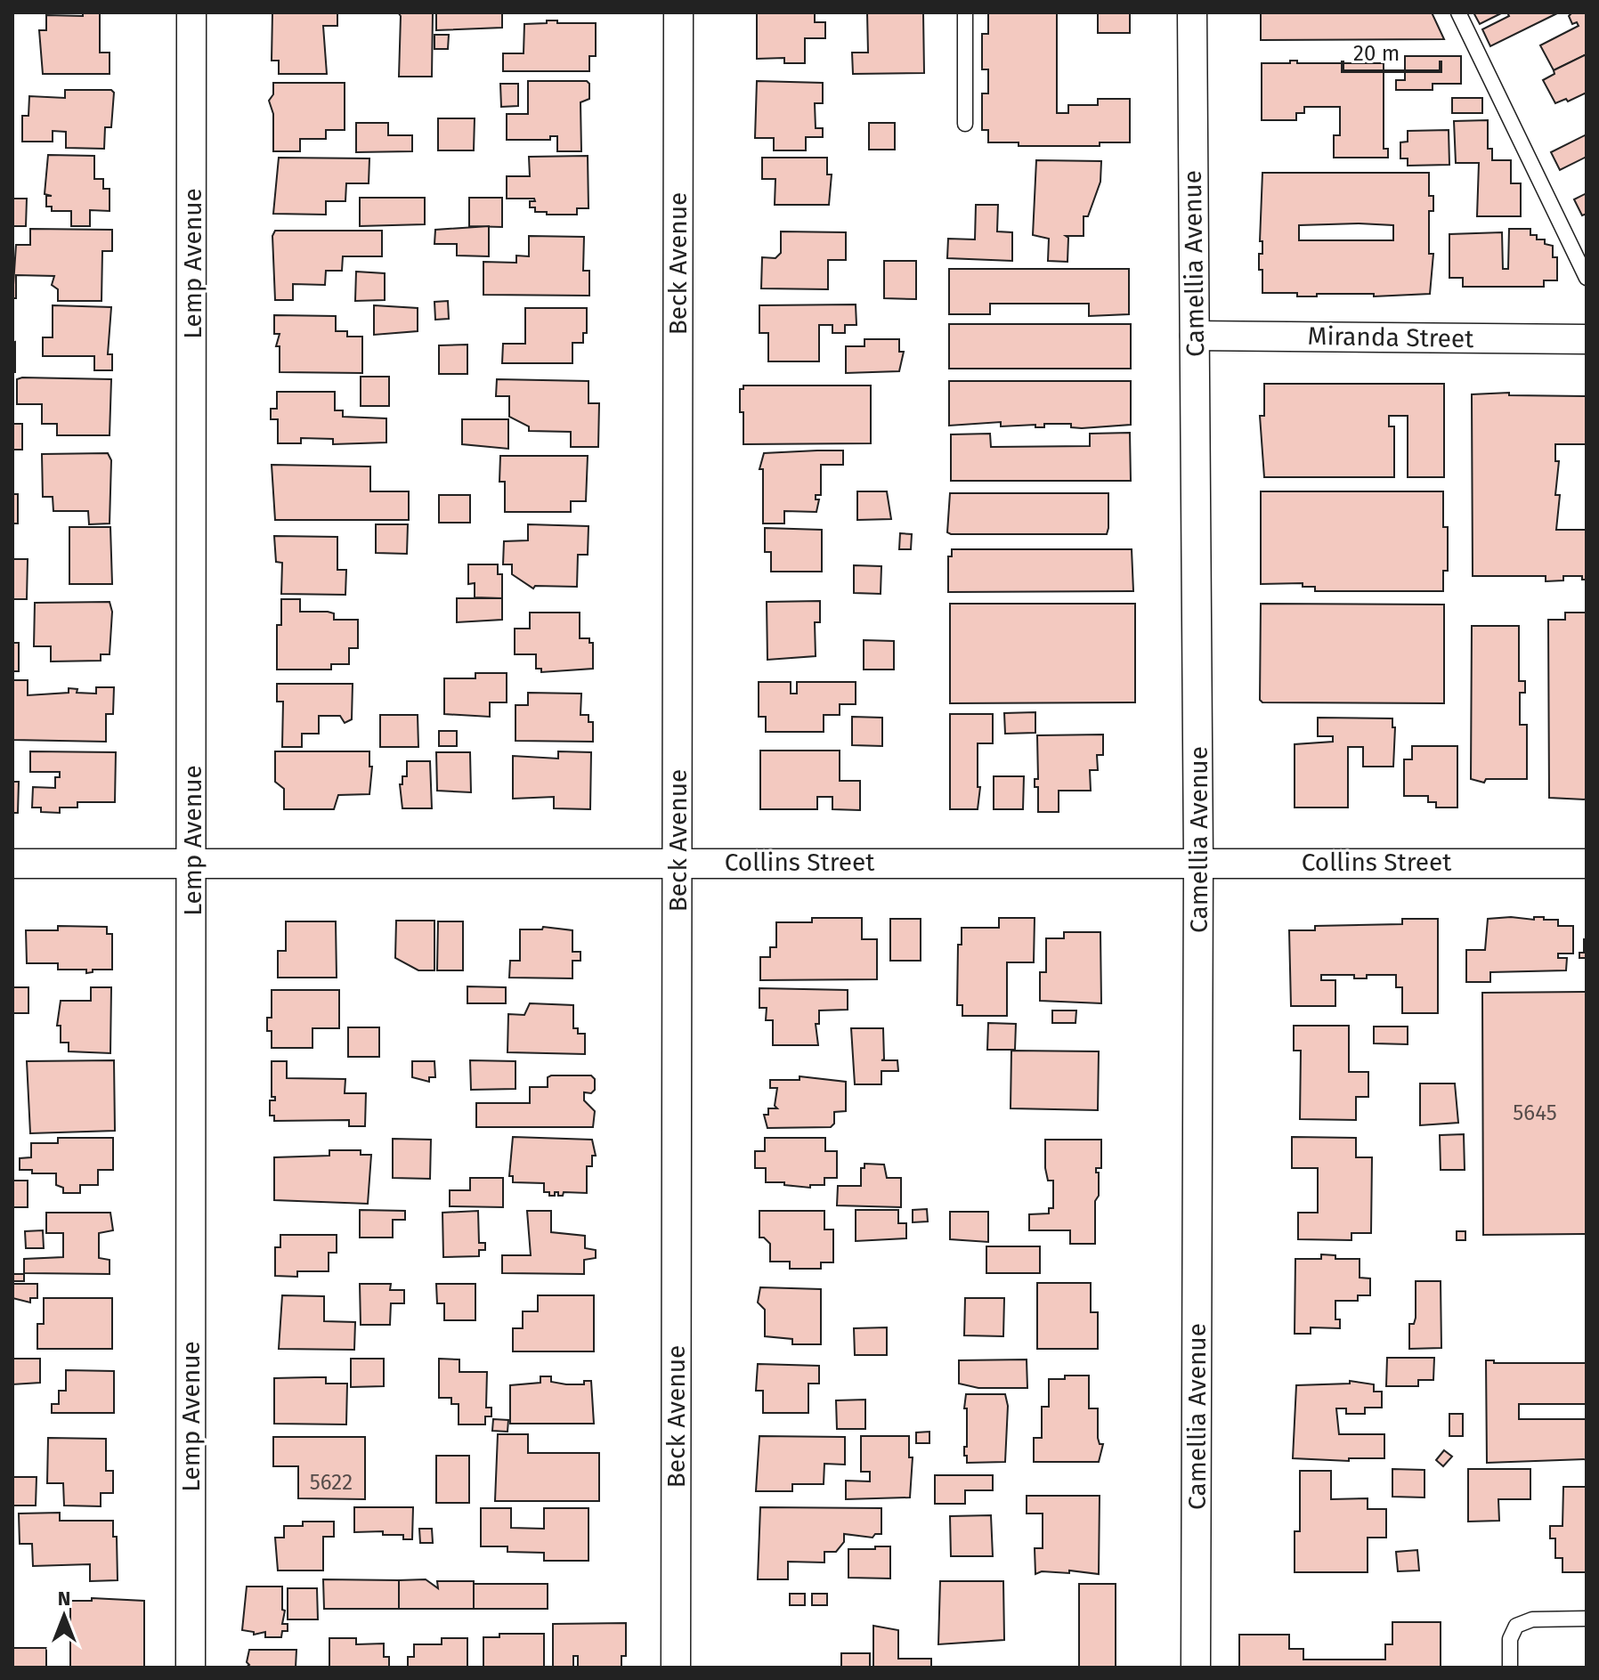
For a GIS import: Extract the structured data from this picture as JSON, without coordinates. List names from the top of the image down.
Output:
{
  "streets": {
    "street": [
      "Lemp Avenue",
      "Beck Avenue",
      "Camellia Avenue",
      "Miranda Street",
      "Collins Street"
    ]
  },
  "crossings": [
    ["Lemp Avenue", "Collins Street"],
    ["Beck Avenue", "Collins Street"],
    ["Camellia Avenue", "Miranda Street"],
    ["Camellia Avenue", "Collins Street"]
  ],
  "house_numbers": ["5645", "5622"],
  "scale_bar": "20 m",
  "north": "top"
}
